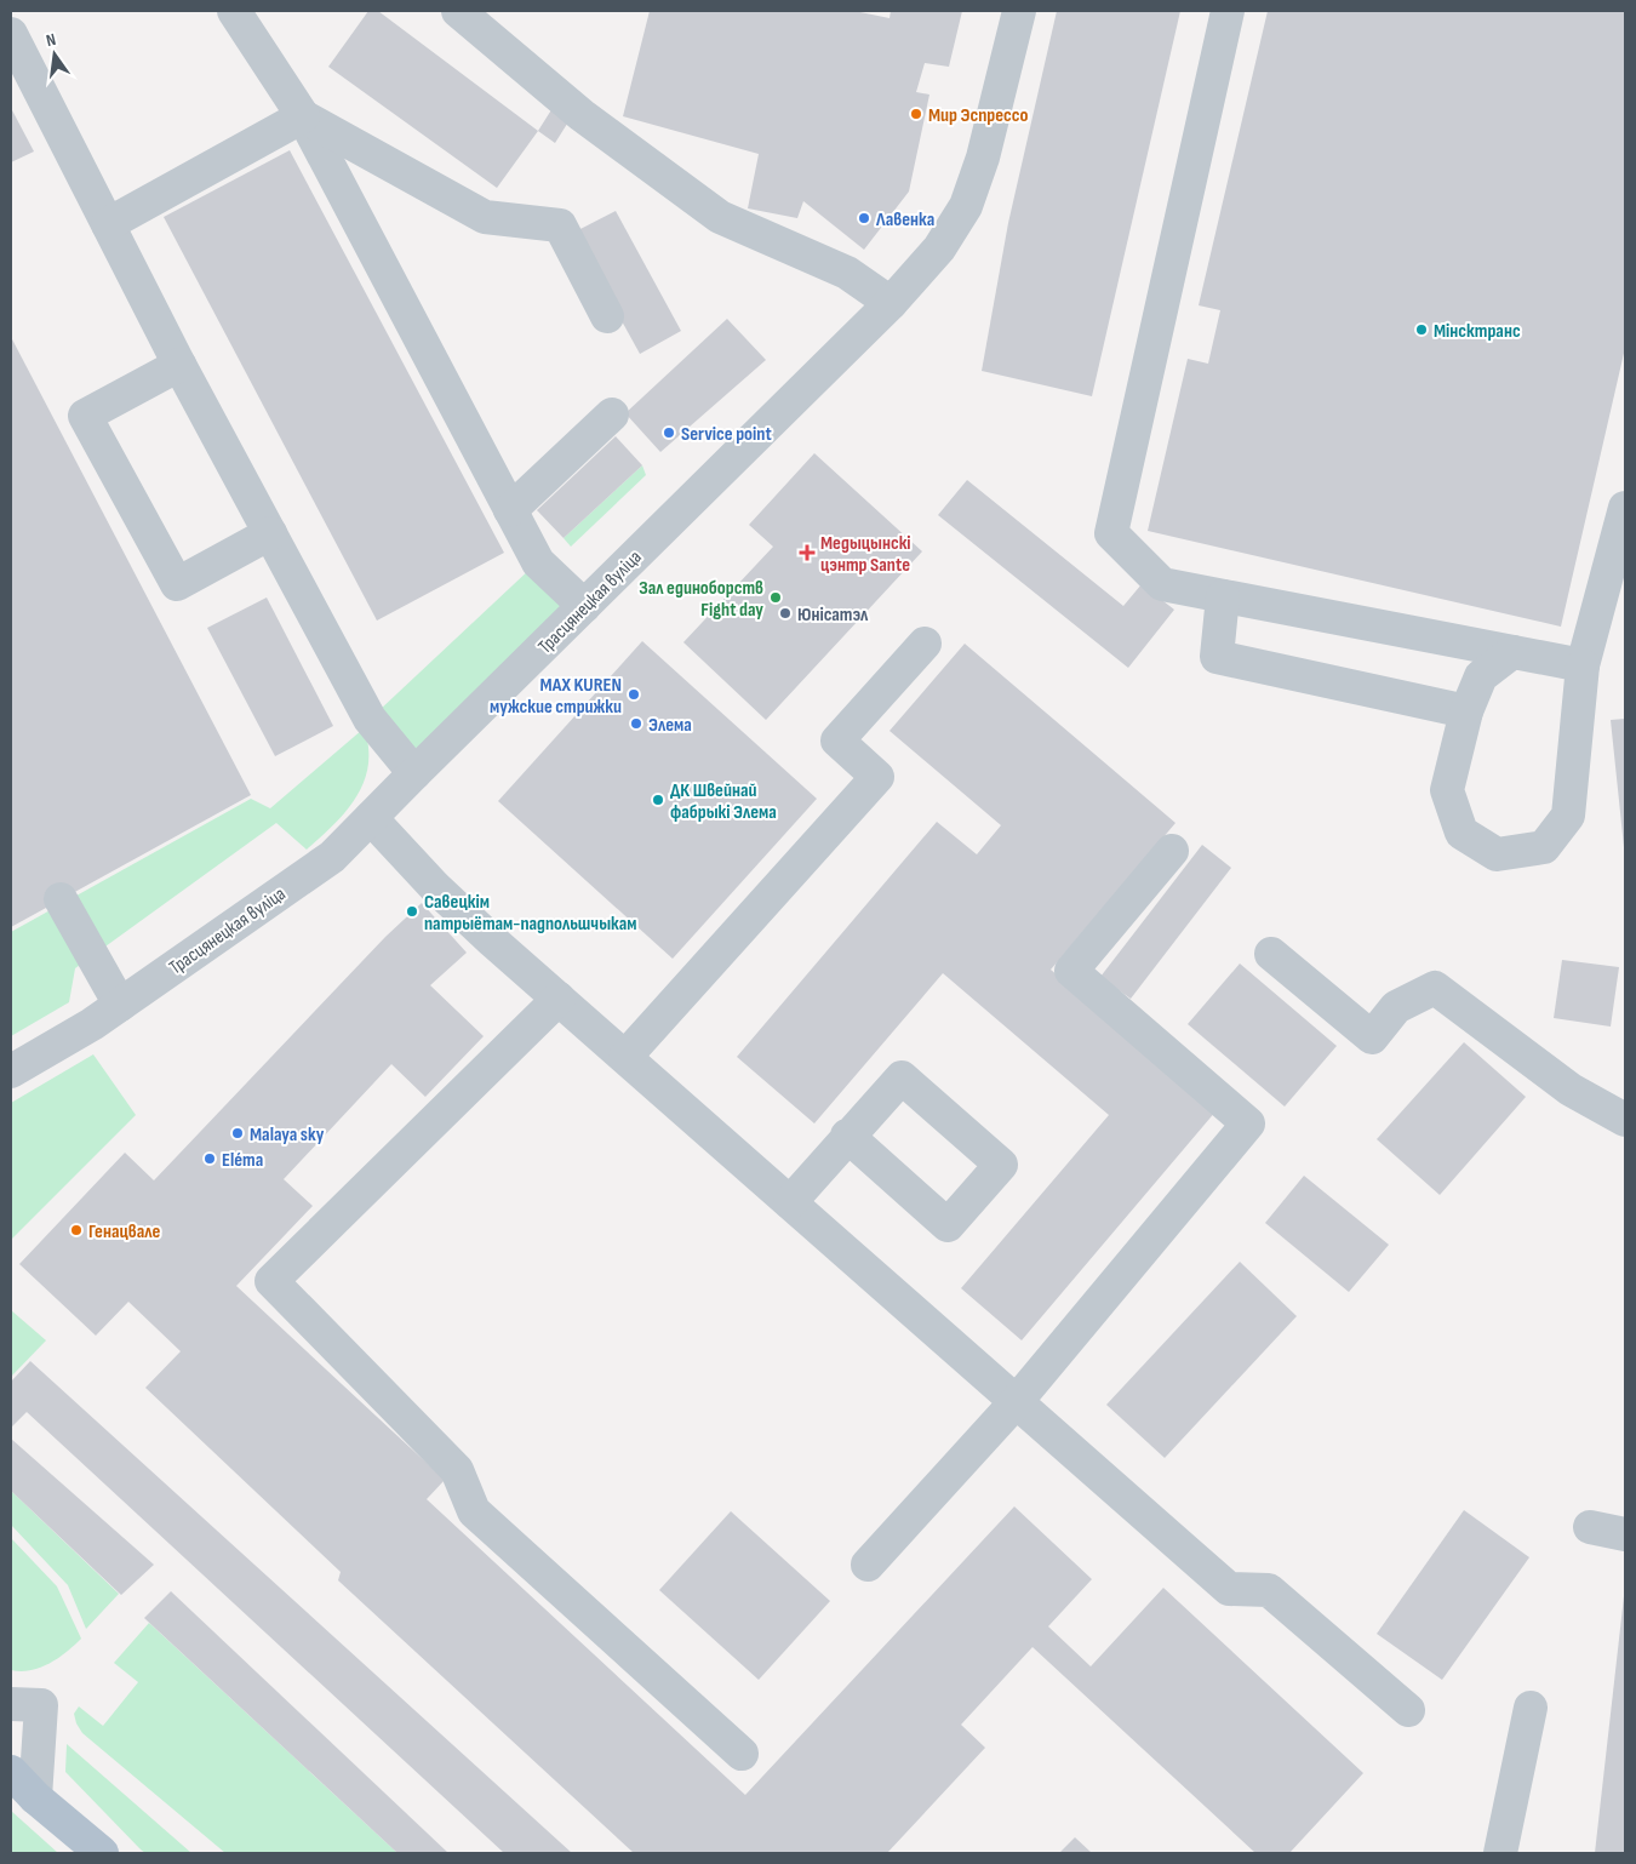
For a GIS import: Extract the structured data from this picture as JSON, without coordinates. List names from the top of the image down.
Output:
{
  "streets": {
    "street": ["Трасцянецкая вуліца"]
  },
  "places": {
    "other": [
      "Мир Эспрессо",
      "Лавенка",
      "Мінсктранс",
      "Service point",
      "Зал единоборств Fight day",
      "Юнісатэл",
      "MAX KUREN мужские стрижки",
      "Элема",
      "ДК Швейнай фабрыкі Элема",
      "Савецкім патрыётам-падпольшчыкам",
      "Malaya sky",
      "Eléma",
      "Генацвале"
    ],
    "health": ["Медыцынскі цэнтр Sante"]
  },
  "north": "top"
}
